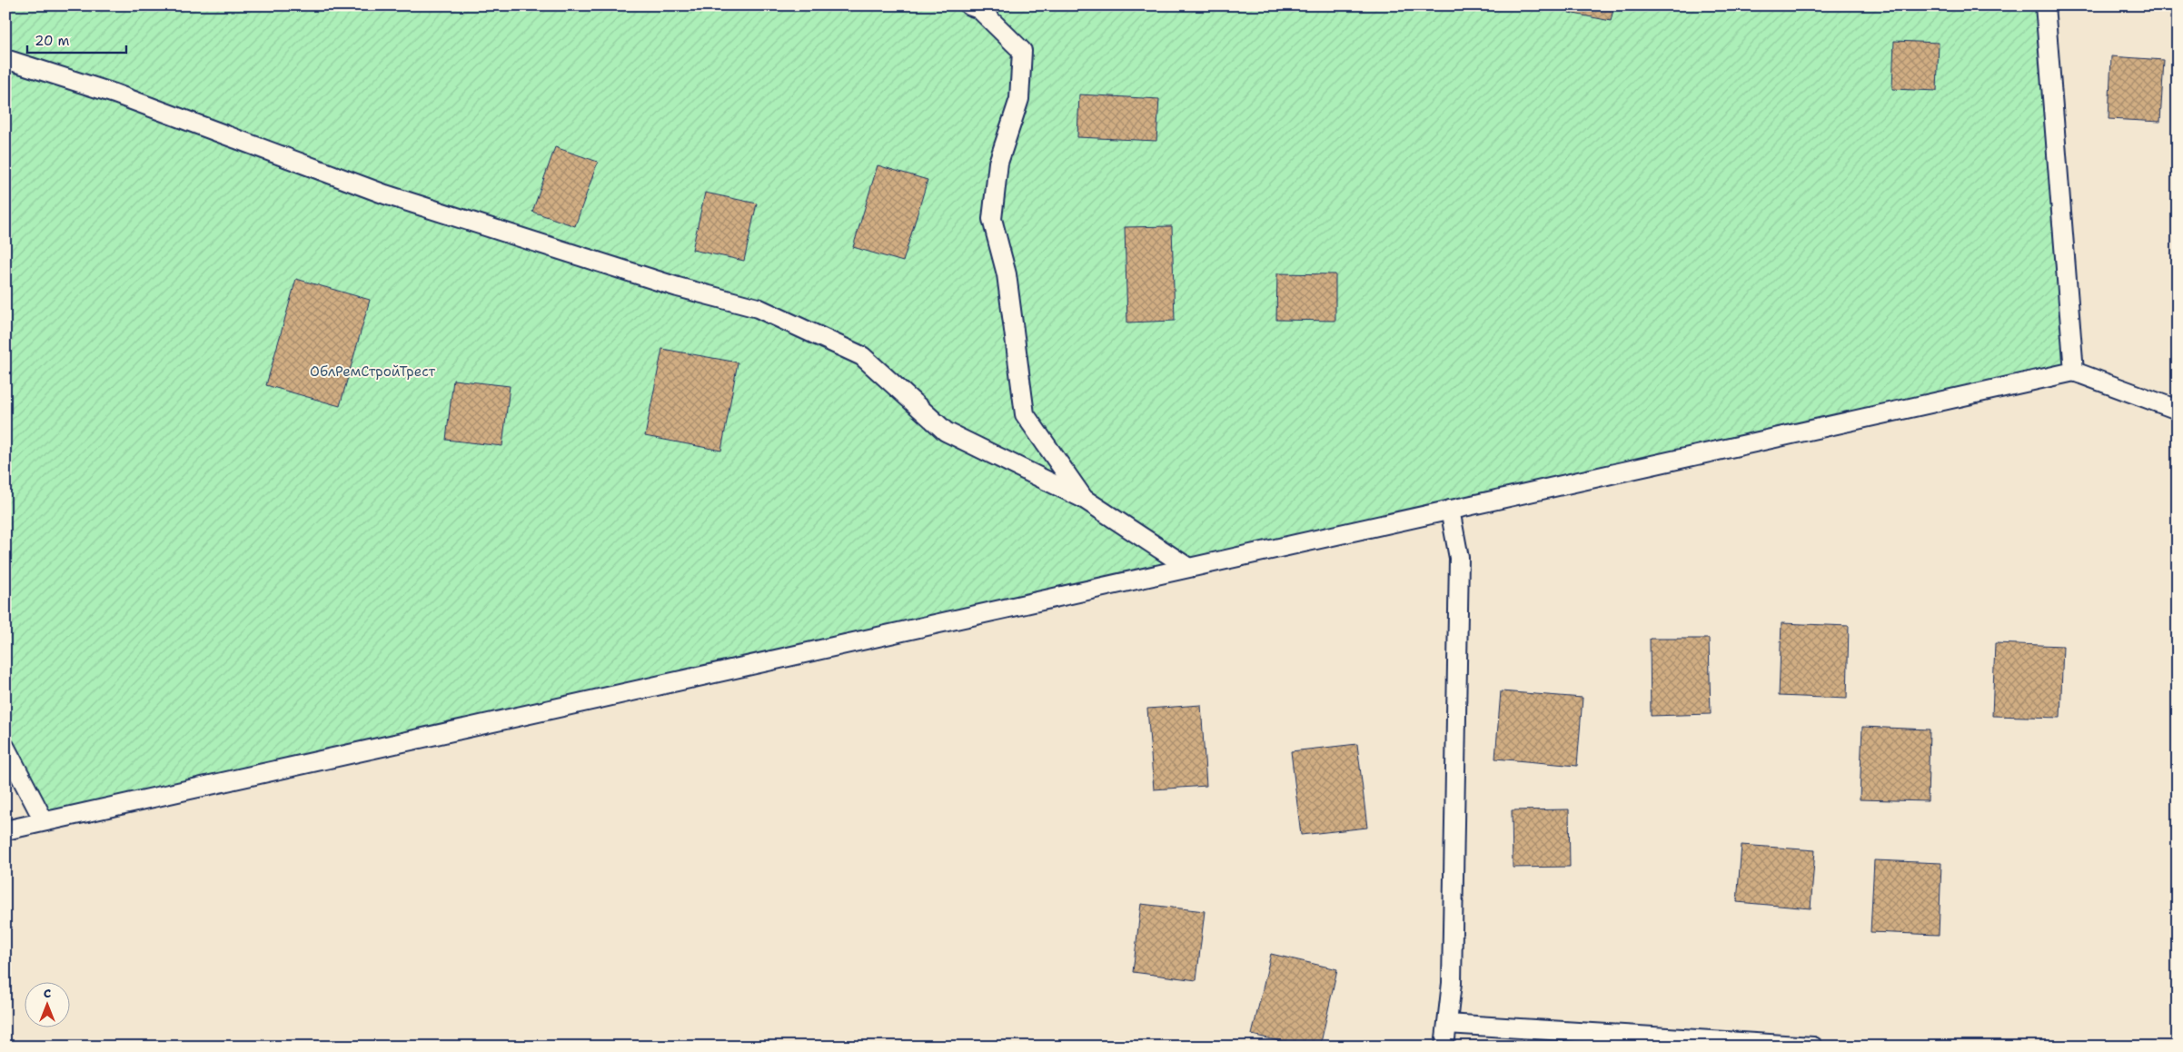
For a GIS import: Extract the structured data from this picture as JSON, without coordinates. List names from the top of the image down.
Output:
{
  "parks": ["ОблРемСтройТрест"],
  "scale_bar": "20 m",
  "north": "top"
}
